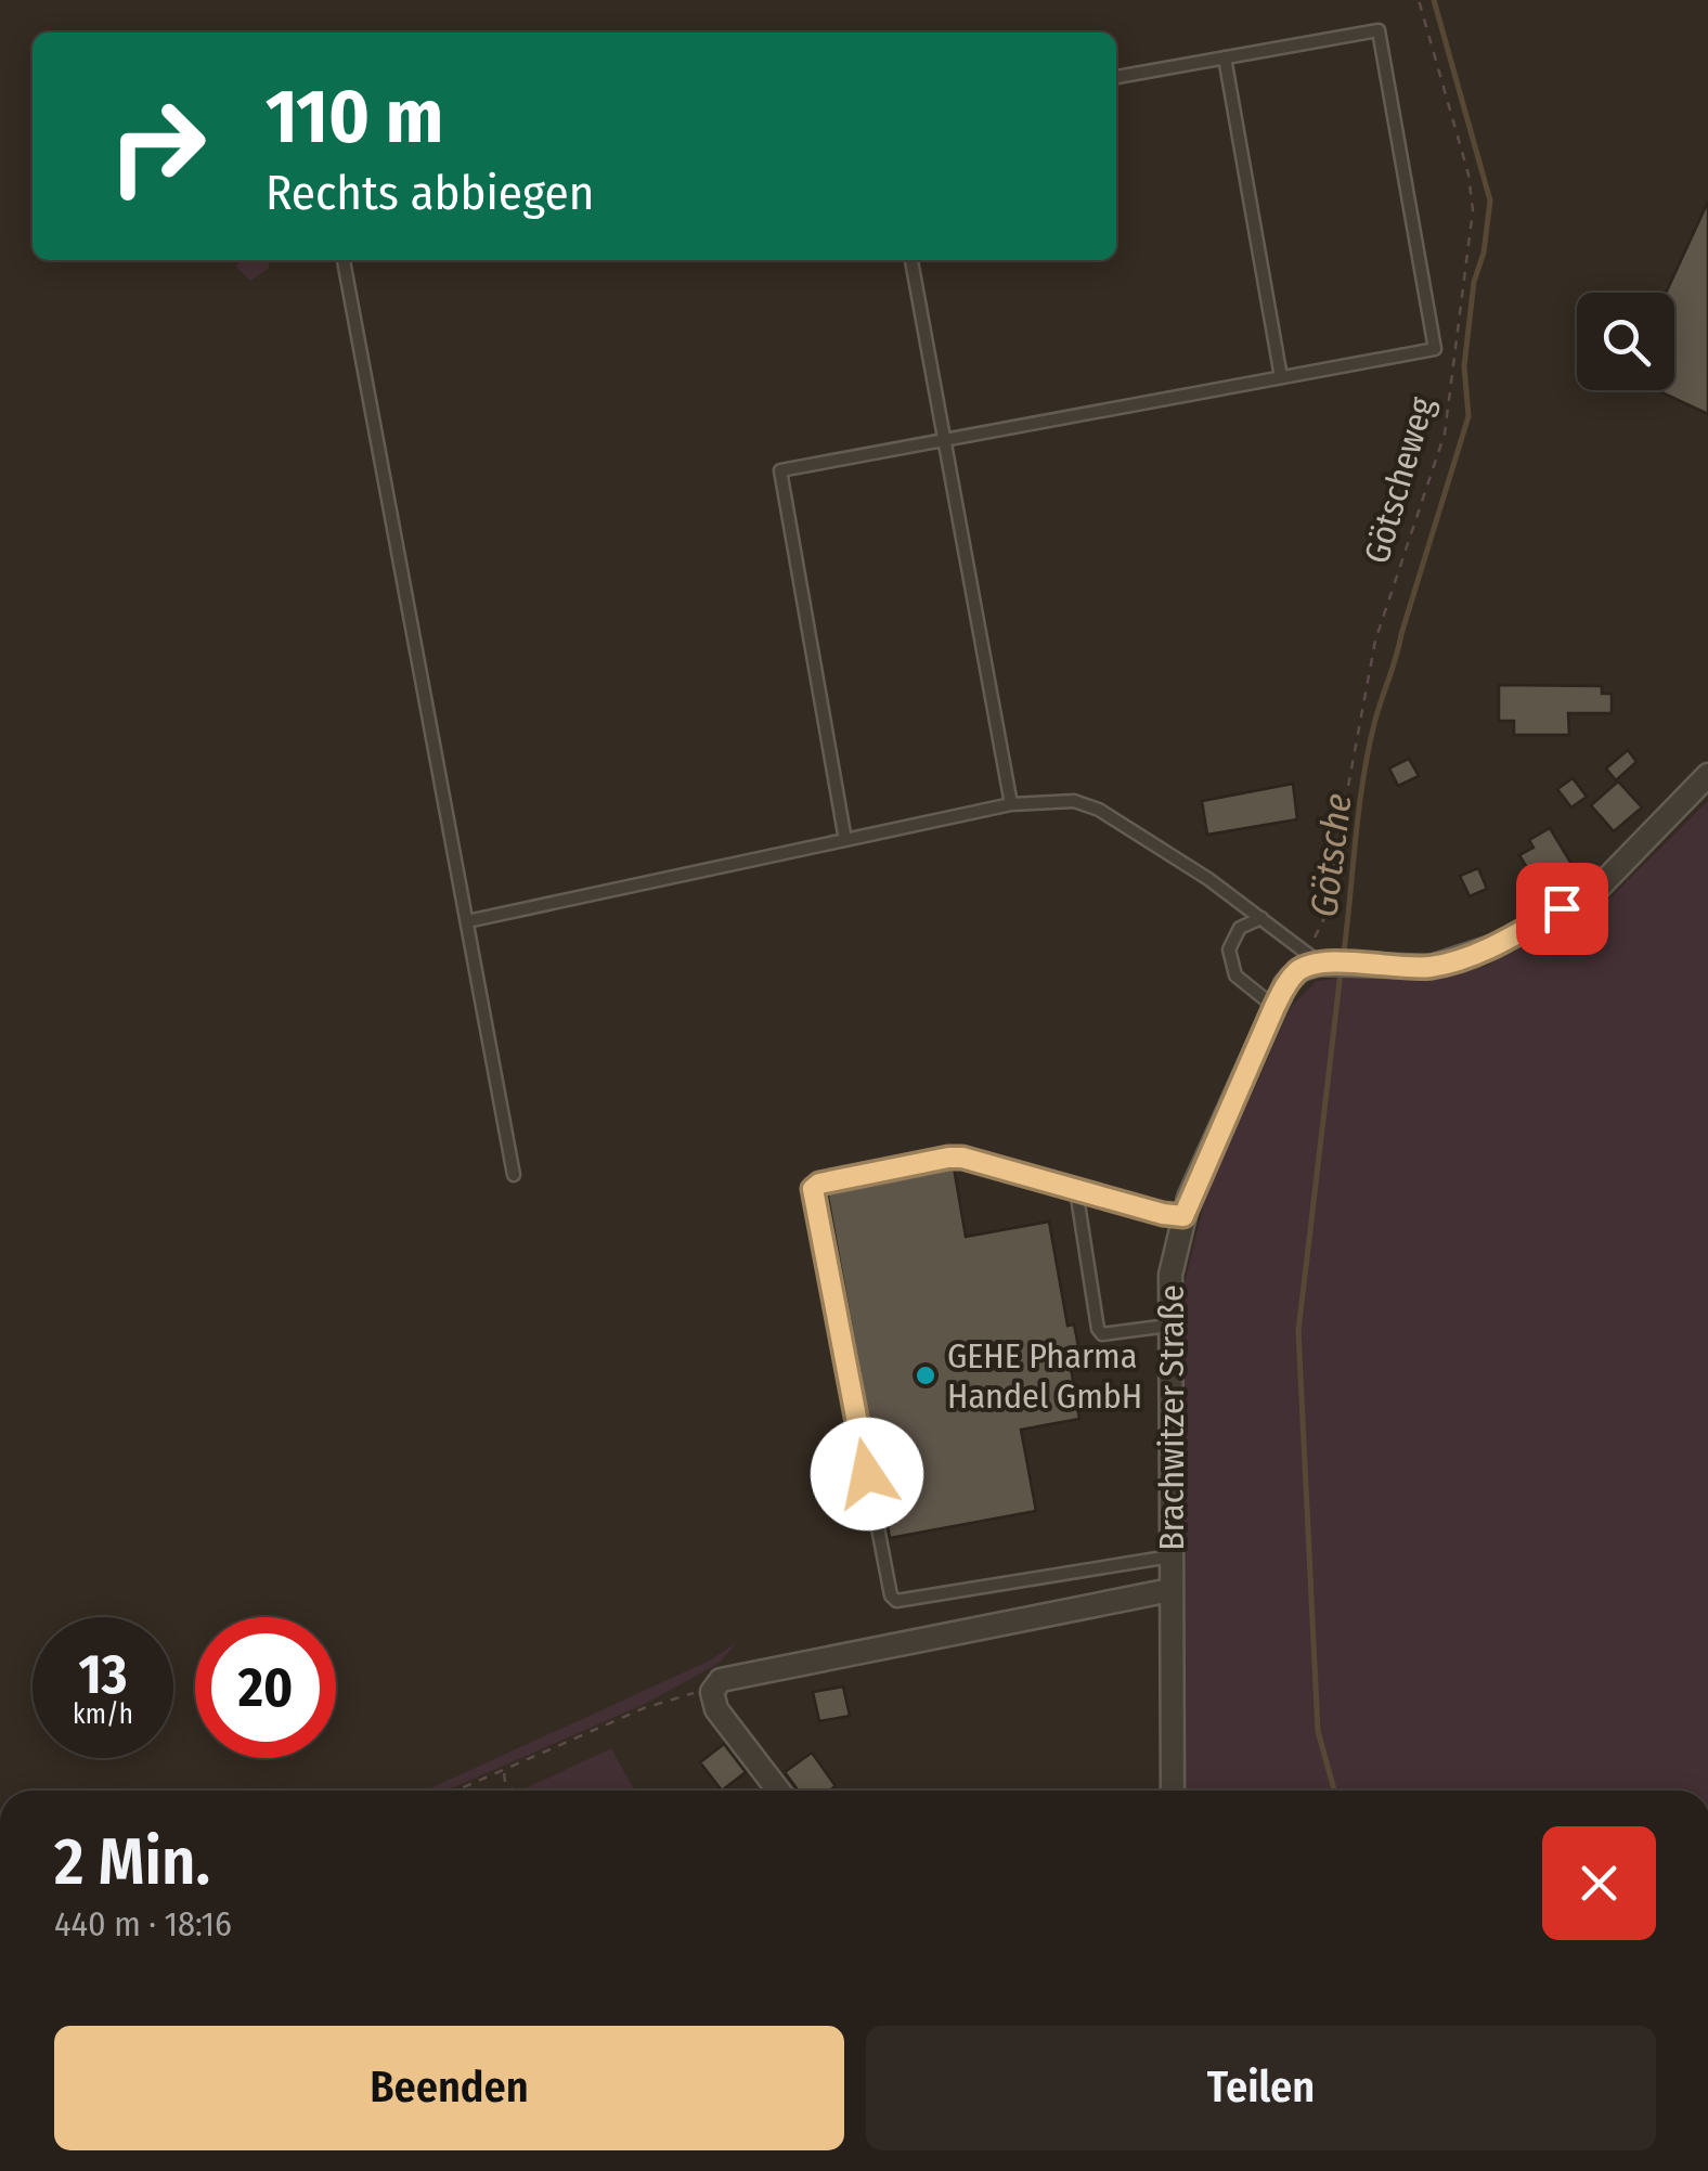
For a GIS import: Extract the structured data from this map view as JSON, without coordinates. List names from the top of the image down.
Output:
{
  "streets": {
    "street": ["Brachwitzer Straße"],
    "path": ["Götscheweg"]
  },
  "crossings": [
    ["Götscheweg", "Brachwitzer Straße"]
  ],
  "water": ["Götsche"],
  "places": ["GEHE Pharma Handel GmbH"],
  "page": {
    "turn": ["110 m", "Rechts abbiegen"],
    "speed": "13 km/h",
    "limit": "20",
    "heading": ["2 Min.", "440 m · 18:16"],
    "buttons": ["Beenden", "Teilen"]
  }
}
